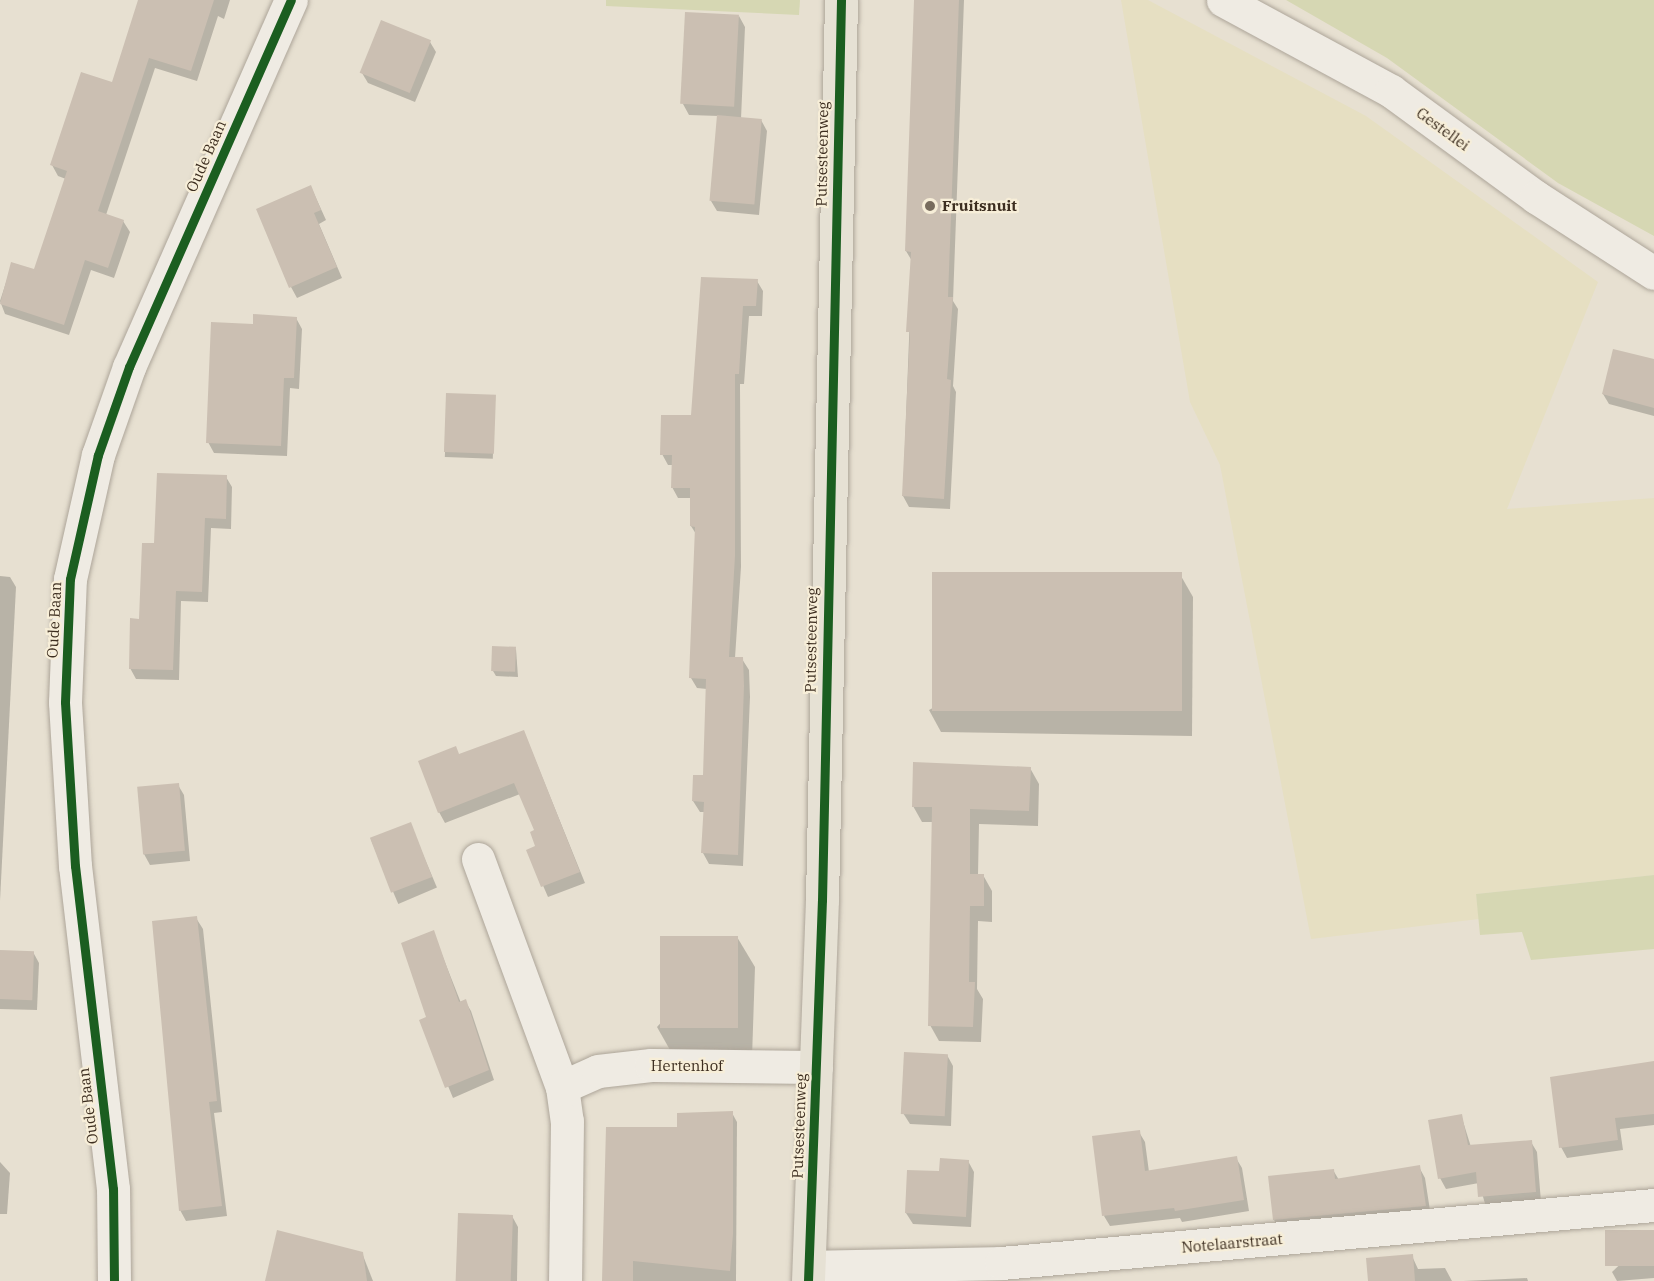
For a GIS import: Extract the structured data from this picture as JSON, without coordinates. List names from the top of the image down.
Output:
{
  "streets": {
    "main road": ["Putsesteenweg"],
    "street": [
      "Gestellei",
      "Oude Baan",
      "Hertenhof",
      "Notelaarstraat"
    ]
  },
  "crossings": [
    ["Putsesteenweg", "Hertenhof"],
    ["Putsesteenweg", "Notelaarstraat"]
  ],
  "places": ["Fruitsnuit"]
}
